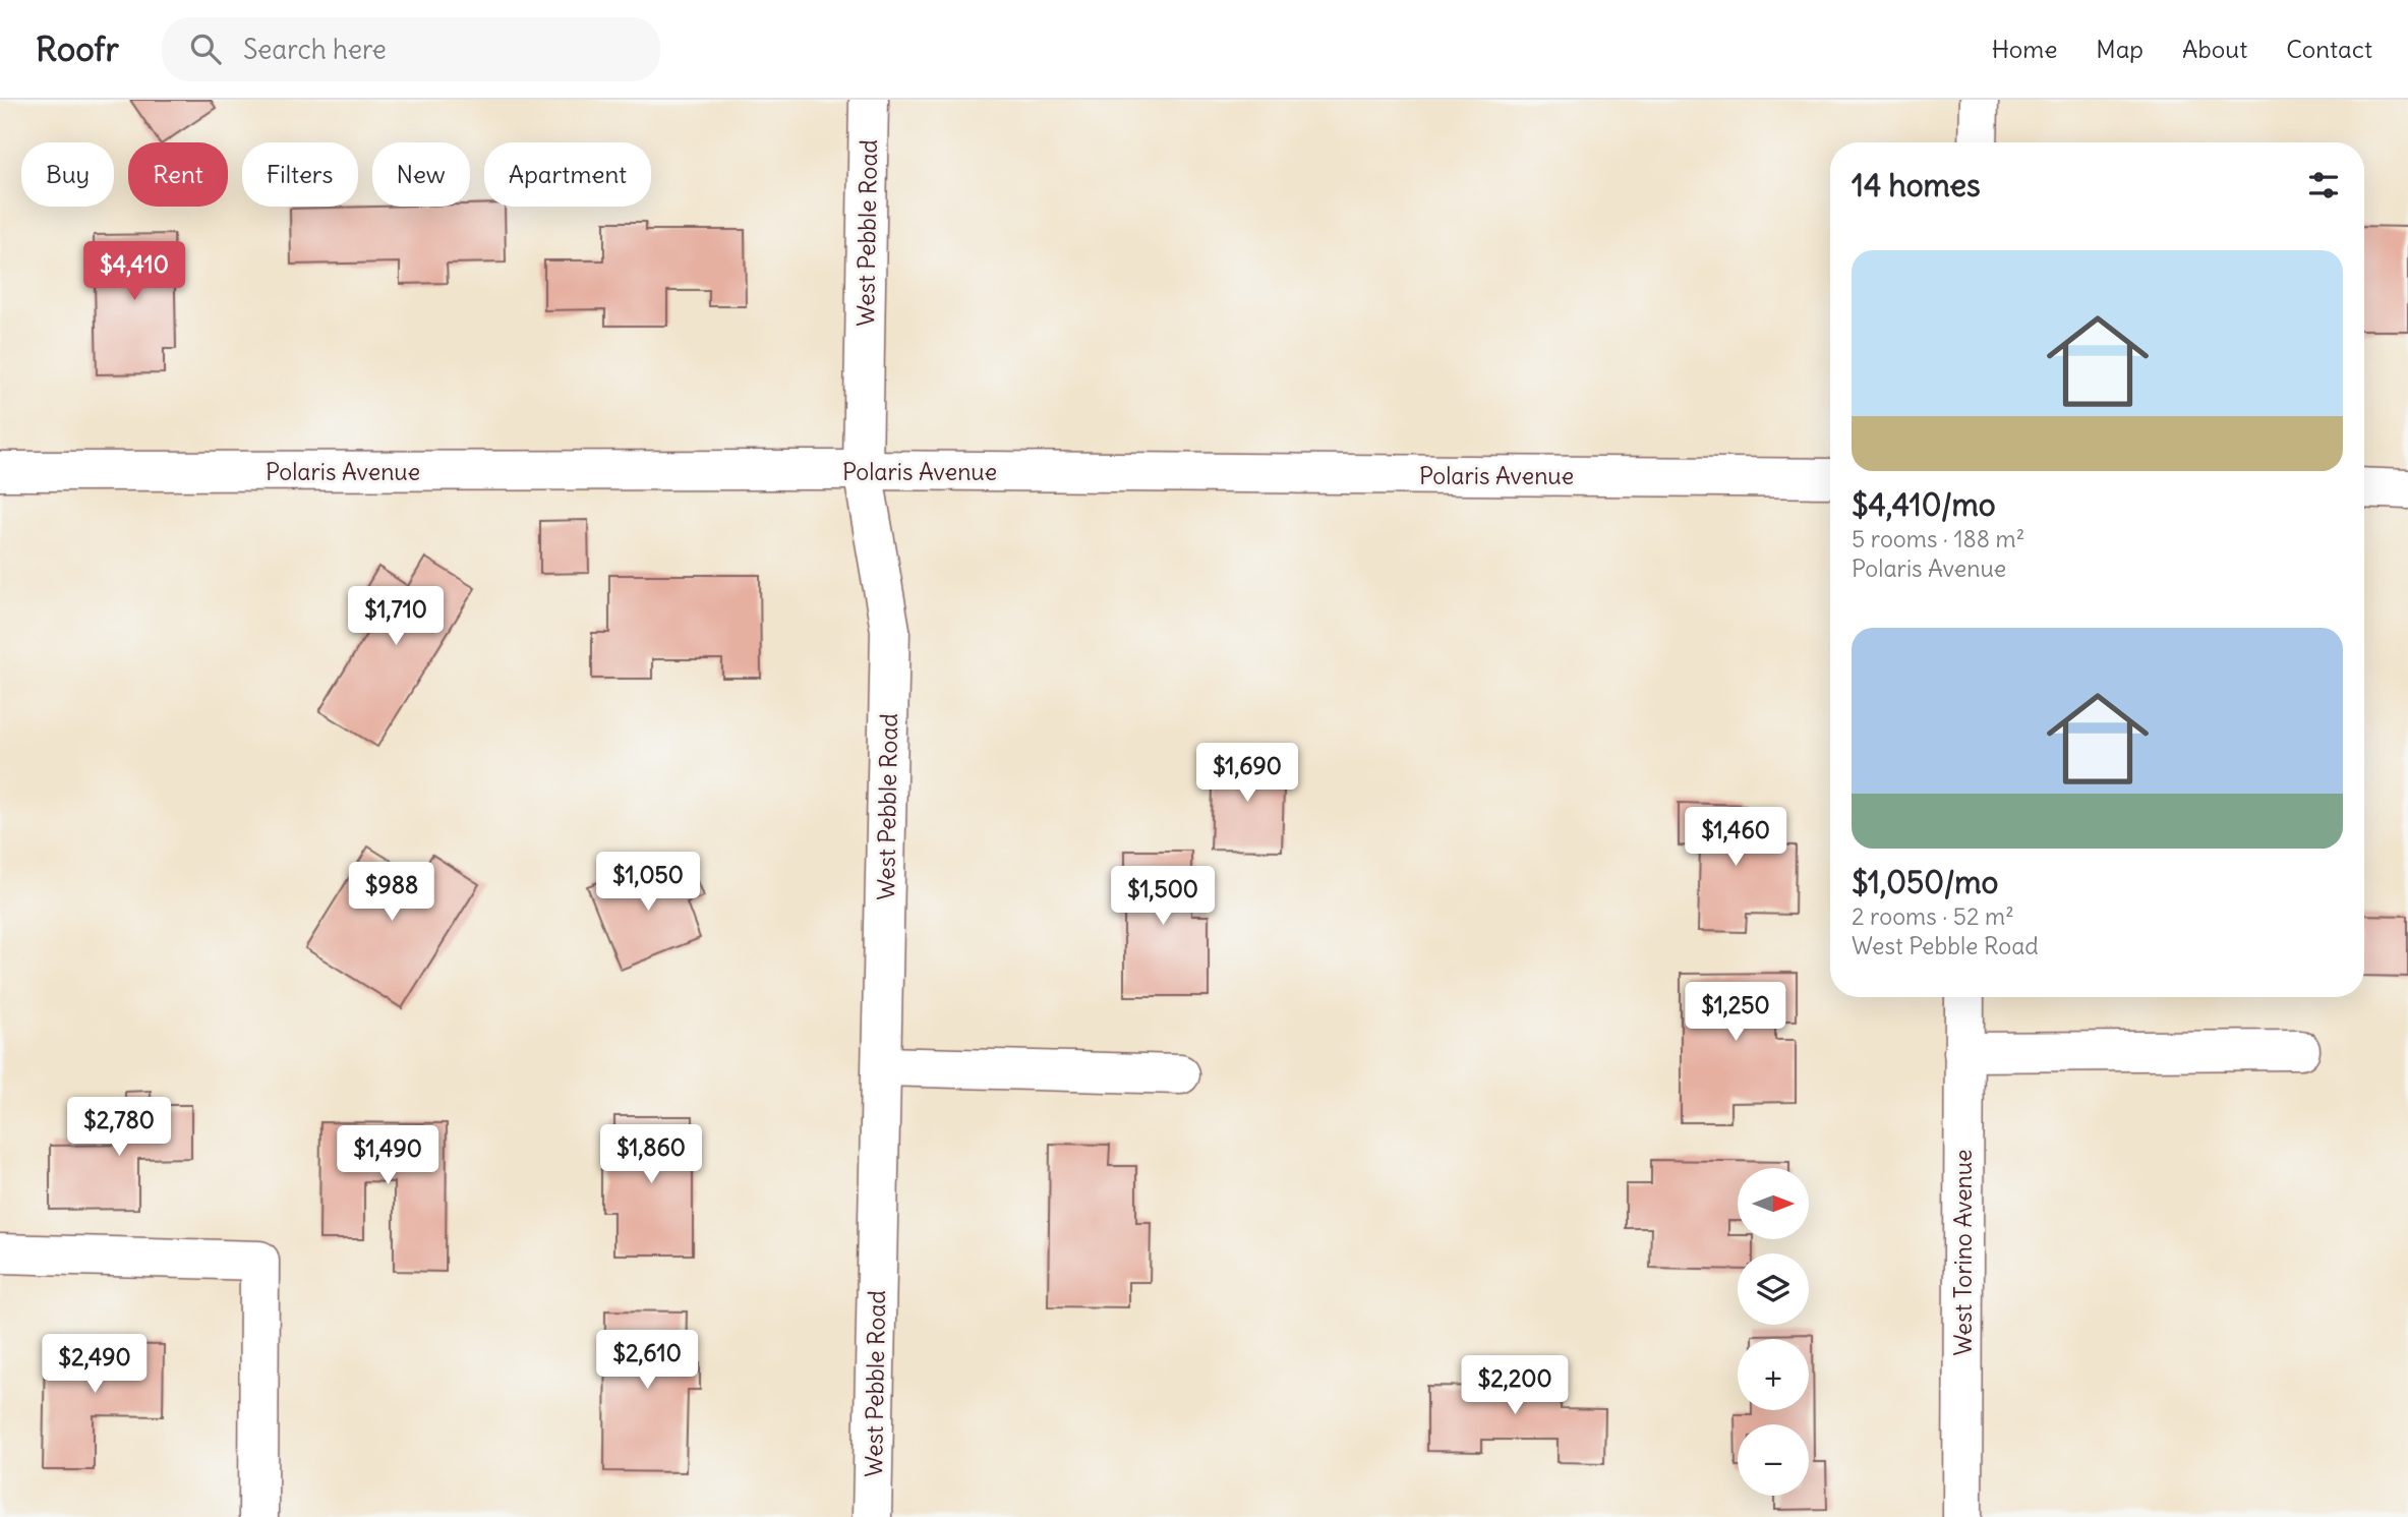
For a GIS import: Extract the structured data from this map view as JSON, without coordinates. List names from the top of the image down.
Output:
{
  "streets": {
    "street": ["West Pebble Road", "Polaris Avenue", "West Torino Avenue"]
  },
  "crossings": [
    ["West Pebble Road", "Polaris Avenue"]
  ],
  "north": "right",
  "page": {
    "header": "Roofr",
    "search": "Search here",
    "nav": [
      "Home",
      "Map",
      "About",
      "Contact"
    ],
    "chip": [
      "Buy",
      "Rent",
      "Filters",
      "New",
      "Apartment"
    ],
    "heading": "14 homes",
    "list": [
      {
        "name": "$4,410/mo",
        "note": "5 rooms · 188 m² · Polaris Avenue"
      },
      {
        "name": "$1,050/mo",
        "note": "2 rooms · 52 m² · West Pebble Road"
      }
    ],
    "price": [
      "$4,410",
      "$1,710",
      "$1,690",
      "$1,460",
      "$1,050",
      "$988",
      "$1,500",
      "$1,250",
      "$2,780",
      "$1,860",
      "$1,490",
      "$2,610",
      "$2,490",
      "$2,200"
    ],
    "map_buttons": ["+", "−"]
  }
}
